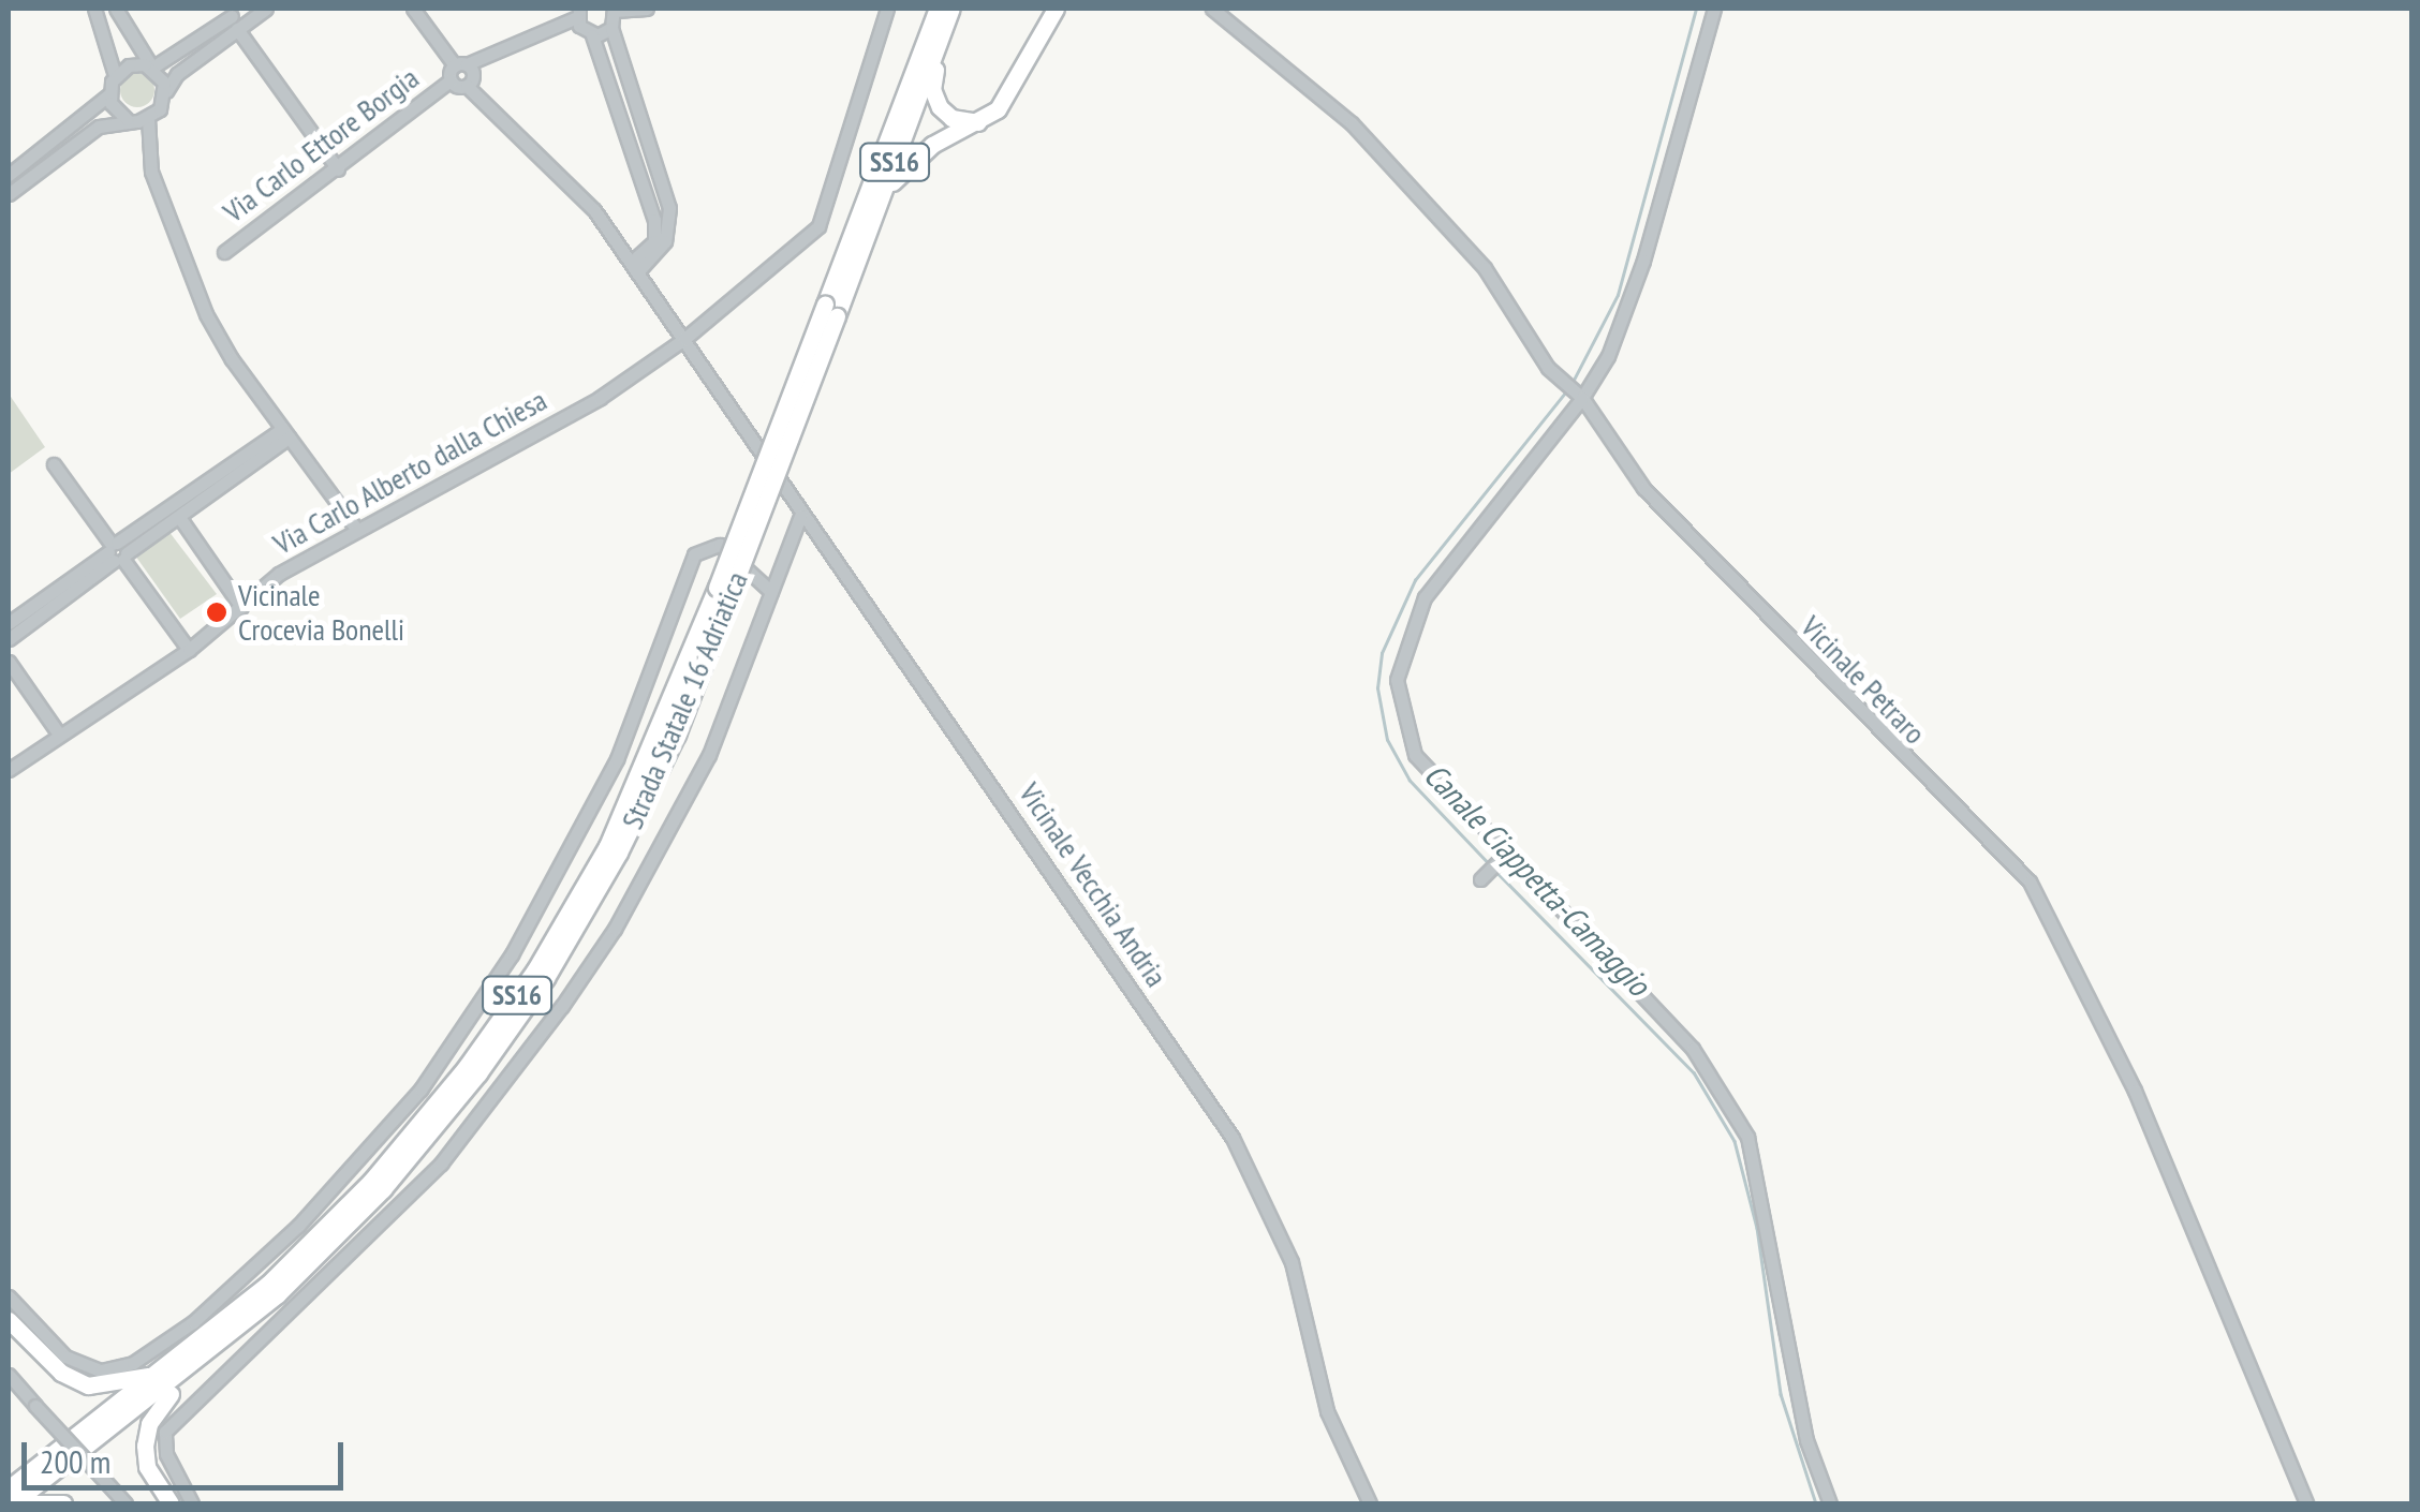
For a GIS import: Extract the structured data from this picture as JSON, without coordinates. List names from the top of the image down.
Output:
{
  "streets": {
    "highway": ["SS16", "Strada Statale 16 Adriatica"],
    "street": [
      "Via Carlo Ettore Borgia",
      "Via Carlo Alberto dalla Chiesa",
      "Vicinale Petraro",
      "Vicinale Vecchia Andria"
    ]
  },
  "crossings": [
    ["Via Carlo Alberto dalla Chiesa", "Vicinale Vecchia Andria"]
  ],
  "water": ["Canale Ciappetta-Camaggio"],
  "places": ["Vicinale Crocevia Bonelli"],
  "scale_bar": "200 m"
}
